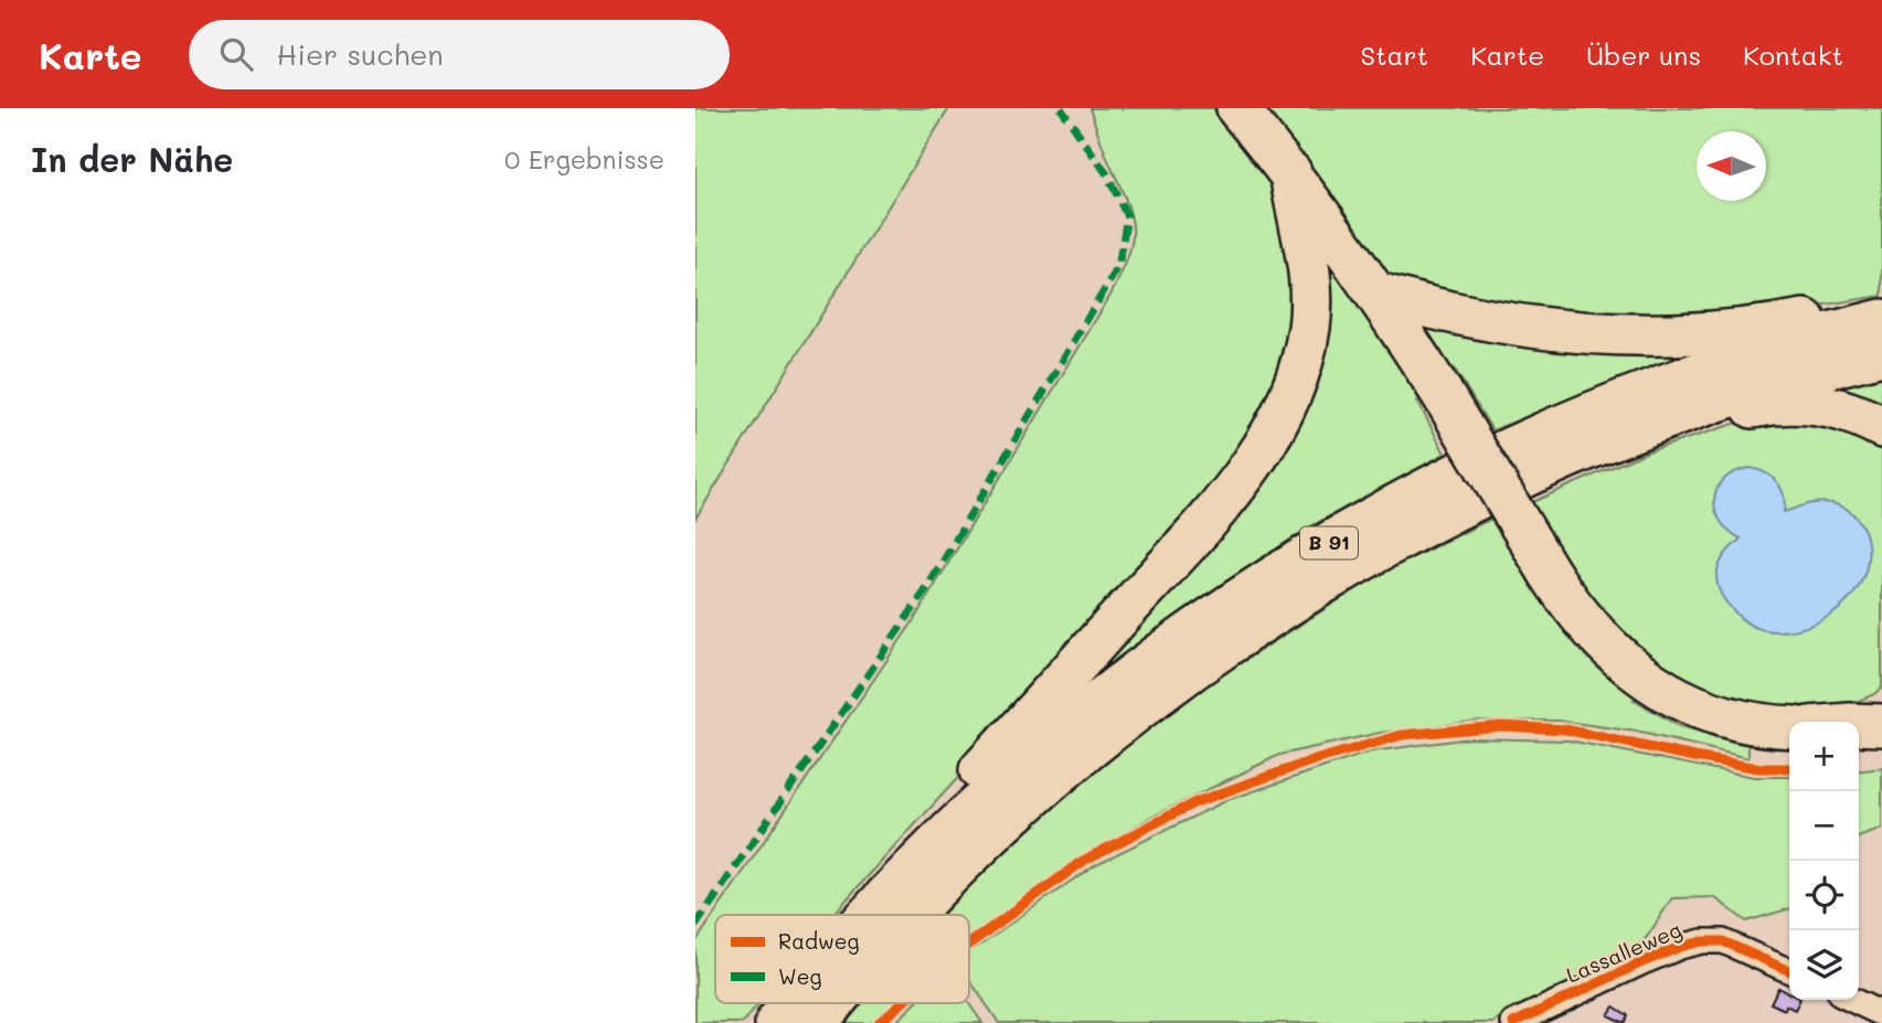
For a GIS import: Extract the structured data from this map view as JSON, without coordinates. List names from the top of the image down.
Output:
{
  "streets": {
    "highway": ["B 91"],
    "street": ["Lassalleweg"]
  },
  "legend": ["Radweg", "Weg"],
  "north": "left",
  "page": {
    "header": "Karte",
    "search": "Hier suchen",
    "nav": [
      "Start",
      "Karte",
      "Über uns",
      "Kontakt"
    ],
    "heading": ["In der Nähe", "0 Ergebnisse"],
    "map_buttons": ["+", "−"]
  }
}
